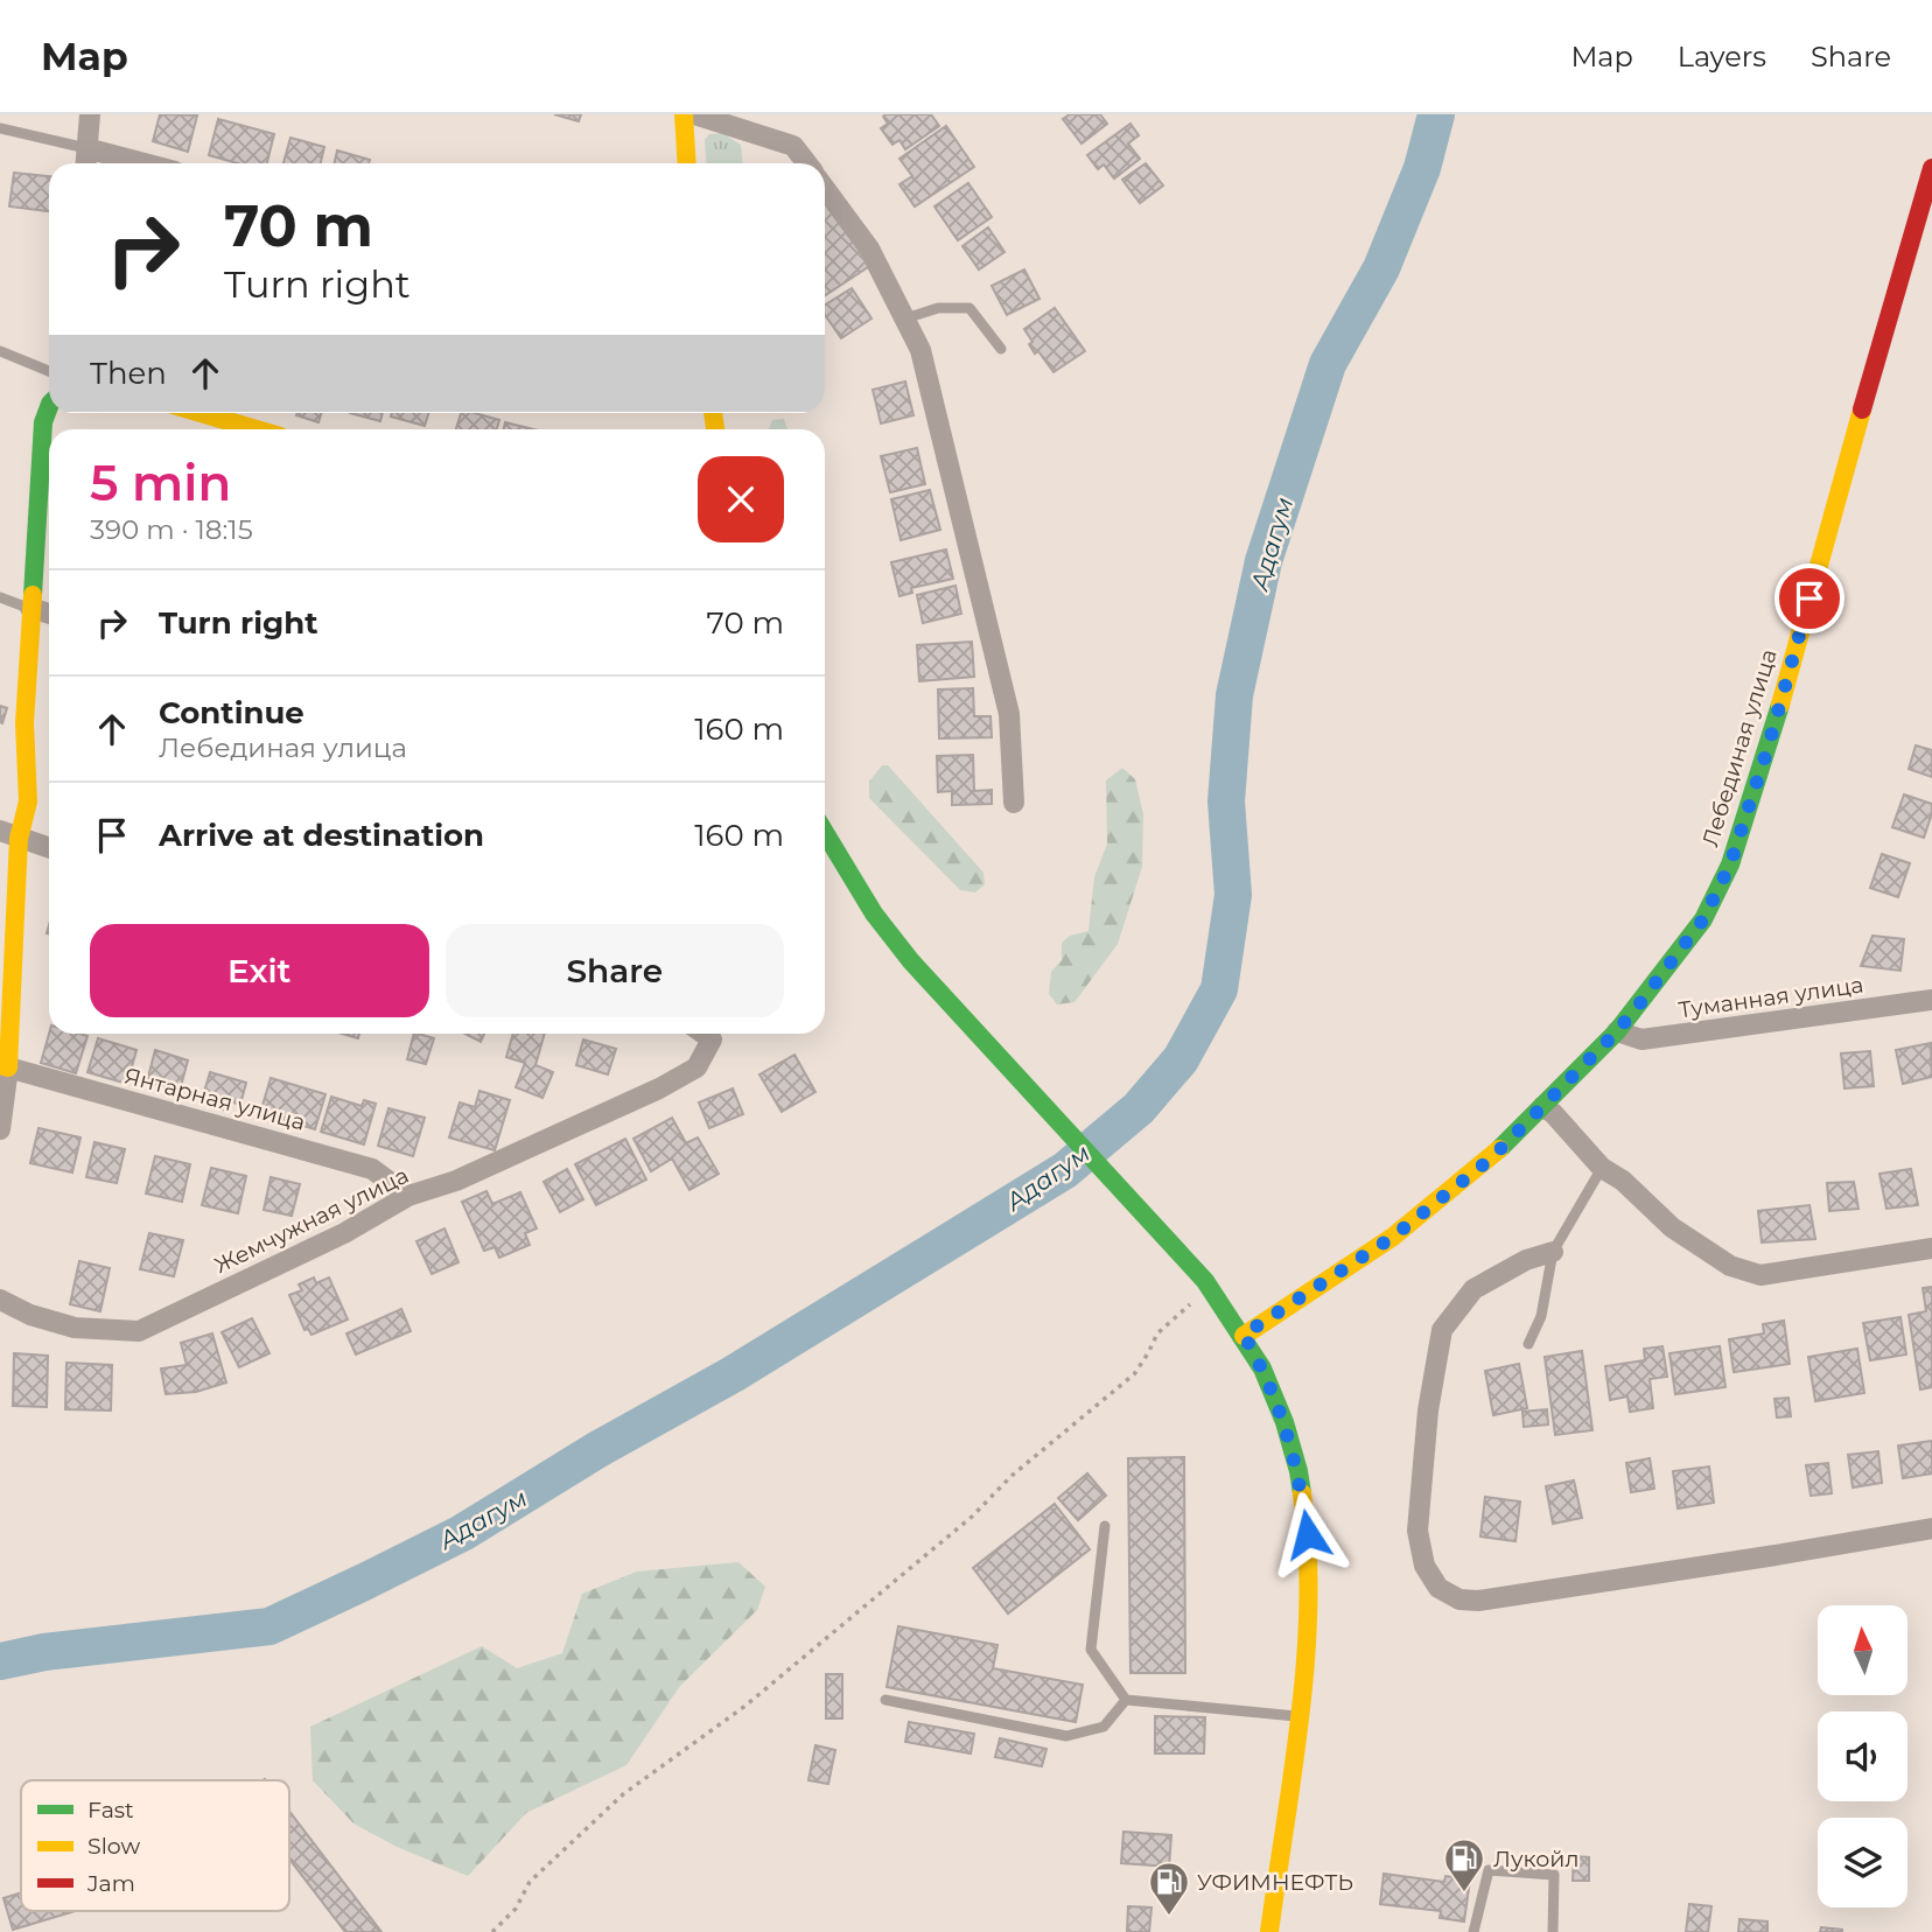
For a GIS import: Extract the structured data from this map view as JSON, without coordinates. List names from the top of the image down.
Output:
{
  "streets": {
    "main road": ["Лебединая улица"],
    "street": ["Туманная улица", "Янтарная улица", "Жемчужная улица"]
  },
  "crossings": [
    ["Лебединая улица", "Туманная улица"],
    ["Янтарная улица", "Жемчужная улица"]
  ],
  "water": ["Адагум"],
  "places": {
    "fuel station": ["Лукойл", "УФИМНЕФТЬ"]
  },
  "legend": ["Fast", "Slow", "Jam"],
  "north": "top",
  "page": {
    "header": "Map",
    "nav": ["Map", "Layers", "Share"],
    "turn": ["70 m", "Turn right"],
    "then": "Then",
    "heading": ["5 min", "390 m · 18:15"],
    "list": [
      {
        "name": "Turn right",
        "value": "70 m"
      },
      {
        "name": "Continue",
        "note": "Лебединая улица",
        "value": "160 m"
      },
      {
        "name": "Arrive at destination",
        "value": "160 m"
      }
    ],
    "buttons": ["Exit", "Share"]
  }
}
